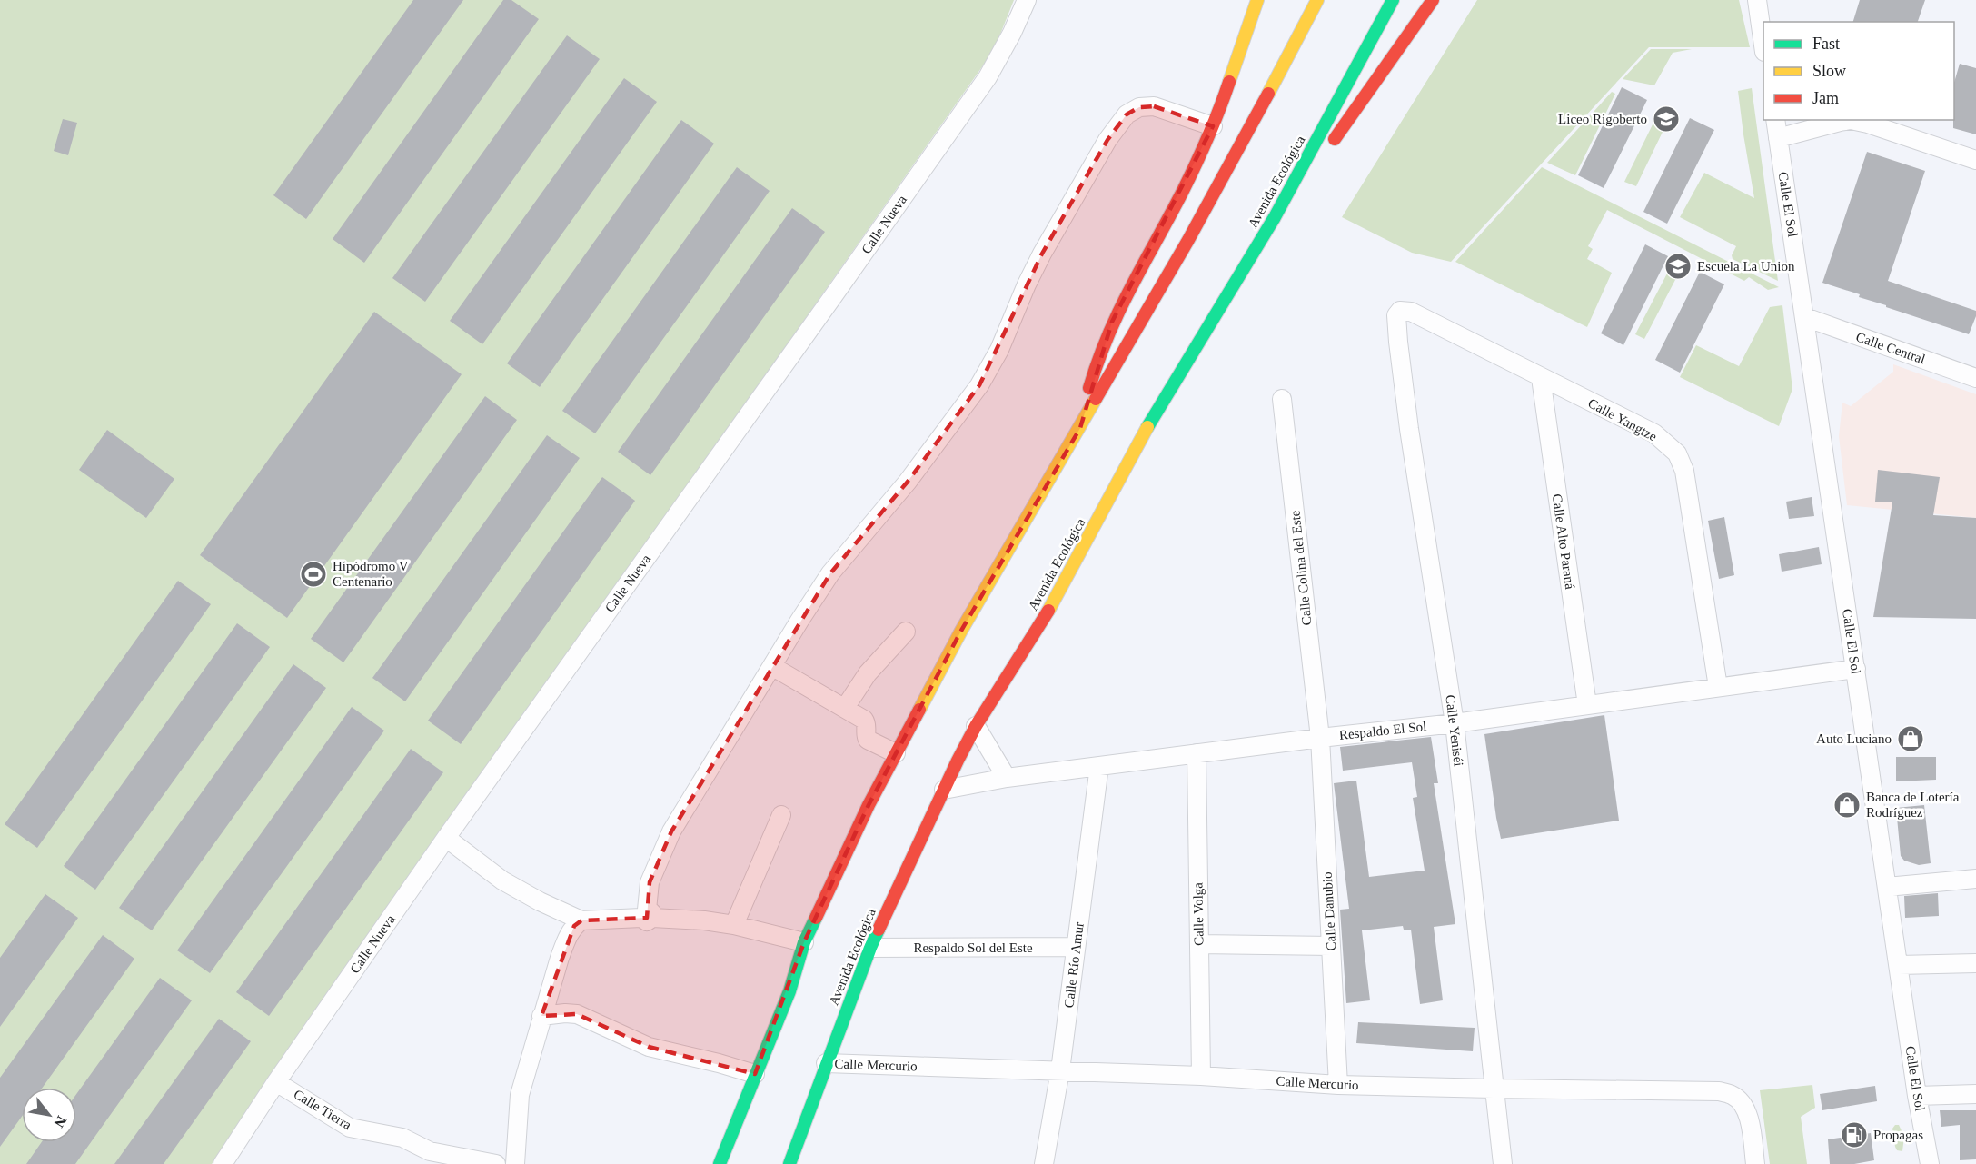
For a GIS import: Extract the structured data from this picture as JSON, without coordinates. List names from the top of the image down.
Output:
{
  "streets": {
    "main road": ["Avenida Ecológica"],
    "street": [
      "Calle El Sol",
      "Calle Nueva",
      "Calle Central",
      "Calle Yangtze",
      "Calle Alto Paraná",
      "Calle Colina del Este",
      "Respaldo El Sol",
      "Calle Yeniséi",
      "Calle Danubio",
      "Calle Volga",
      "Respaldo Sol del Este",
      "Calle Río Amur",
      "Calle Mercurio",
      "Calle Tierra"
    ]
  },
  "crossings": [
    ["Avenida Ecológica", "Respaldo El Sol"],
    ["Avenida Ecológica", "Respaldo Sol del Este"],
    ["Avenida Ecológica", "Calle Mercurio"],
    ["Calle El Sol", "Calle Central"],
    ["Calle El Sol", "Respaldo El Sol"],
    ["Calle Nueva", "Calle Tierra"],
    ["Calle Yangtze", "Calle Alto Paraná"],
    ["Calle Yangtze", "Respaldo El Sol"],
    ["Calle Yangtze", "Calle Yeniséi"],
    ["Calle Alto Paraná", "Respaldo El Sol"],
    ["Calle Colina del Este", "Respaldo El Sol"],
    ["Calle Colina del Este", "Calle Danubio"],
    ["Respaldo El Sol", "Calle Yeniséi"],
    ["Respaldo El Sol", "Calle Danubio"],
    ["Respaldo El Sol", "Calle Volga"],
    ["Respaldo El Sol", "Calle Río Amur"],
    ["Calle Yeniséi", "Calle Mercurio"],
    ["Calle Danubio", "Calle Mercurio"],
    ["Calle Volga", "Calle Mercurio"],
    ["Respaldo Sol del Este", "Calle Río Amur"],
    ["Calle Río Amur", "Calle Mercurio"]
  ],
  "places": {
    "school or university": ["Liceo Rigoberto", "Escuela La Union"],
    "sports": ["Hipódromo V Centenario"],
    "shop": ["Auto Luciano", "Banca de Lotería Rodríguez"],
    "fuel station": ["Propagas"]
  },
  "legend": ["Fast", "Slow", "Jam"],
  "north": "bottom right"
}
